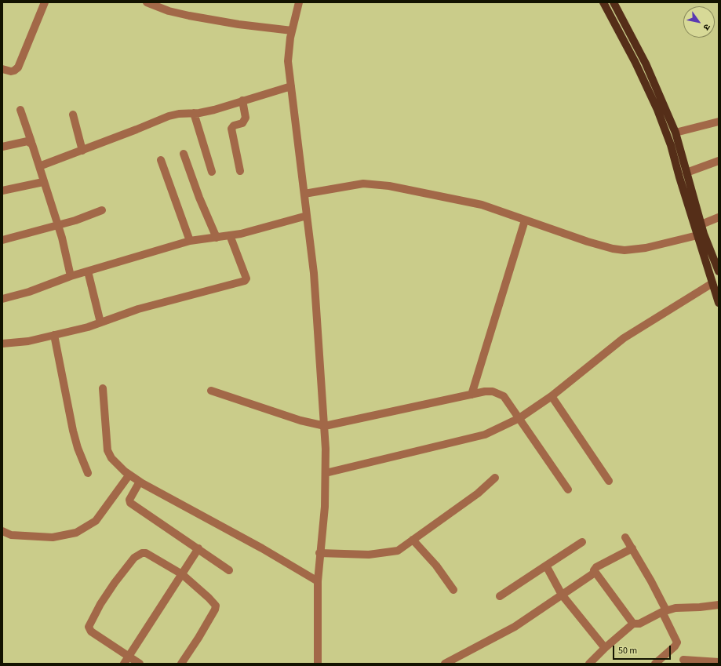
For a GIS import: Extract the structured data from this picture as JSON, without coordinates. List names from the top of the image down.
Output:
{
  "scale_bar": "50 m",
  "north": "bottom right"
}
